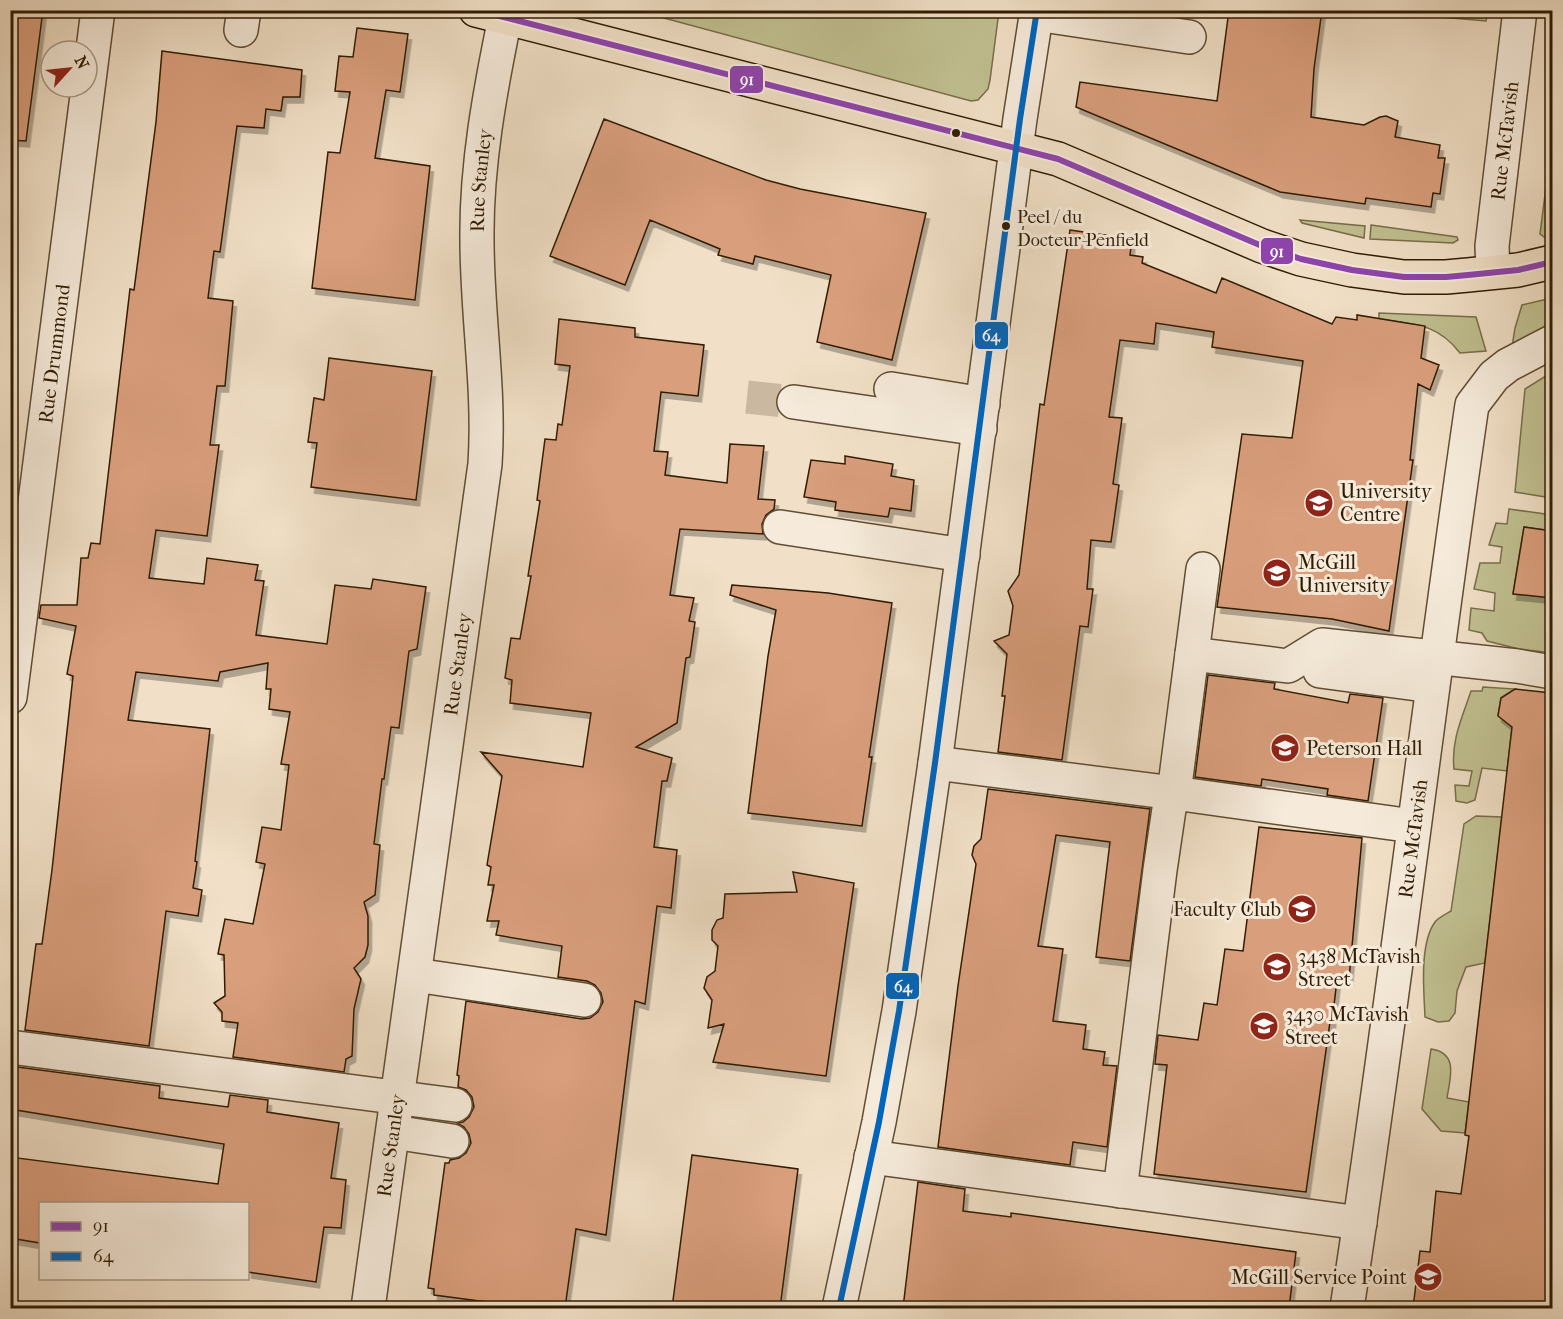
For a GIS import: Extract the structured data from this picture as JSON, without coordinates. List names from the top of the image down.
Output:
{
  "streets": {
    "street": ["Rue McTavish", "Rue Stanley", "Rue Drummond"]
  },
  "places": {
    "other": ["Peel / du Docteur-Penfield"],
    "school or university": [
      "University Centre",
      "McGill University",
      "Peterson Hall",
      "Faculty Club",
      "3438 McTavish Street",
      "3430 McTavish Street",
      "McGill Service Point"
    ]
  },
  "lines": ["transit line 91", "transit line 64"],
  "legend": ["91", "64"],
  "north": "top right"
}
